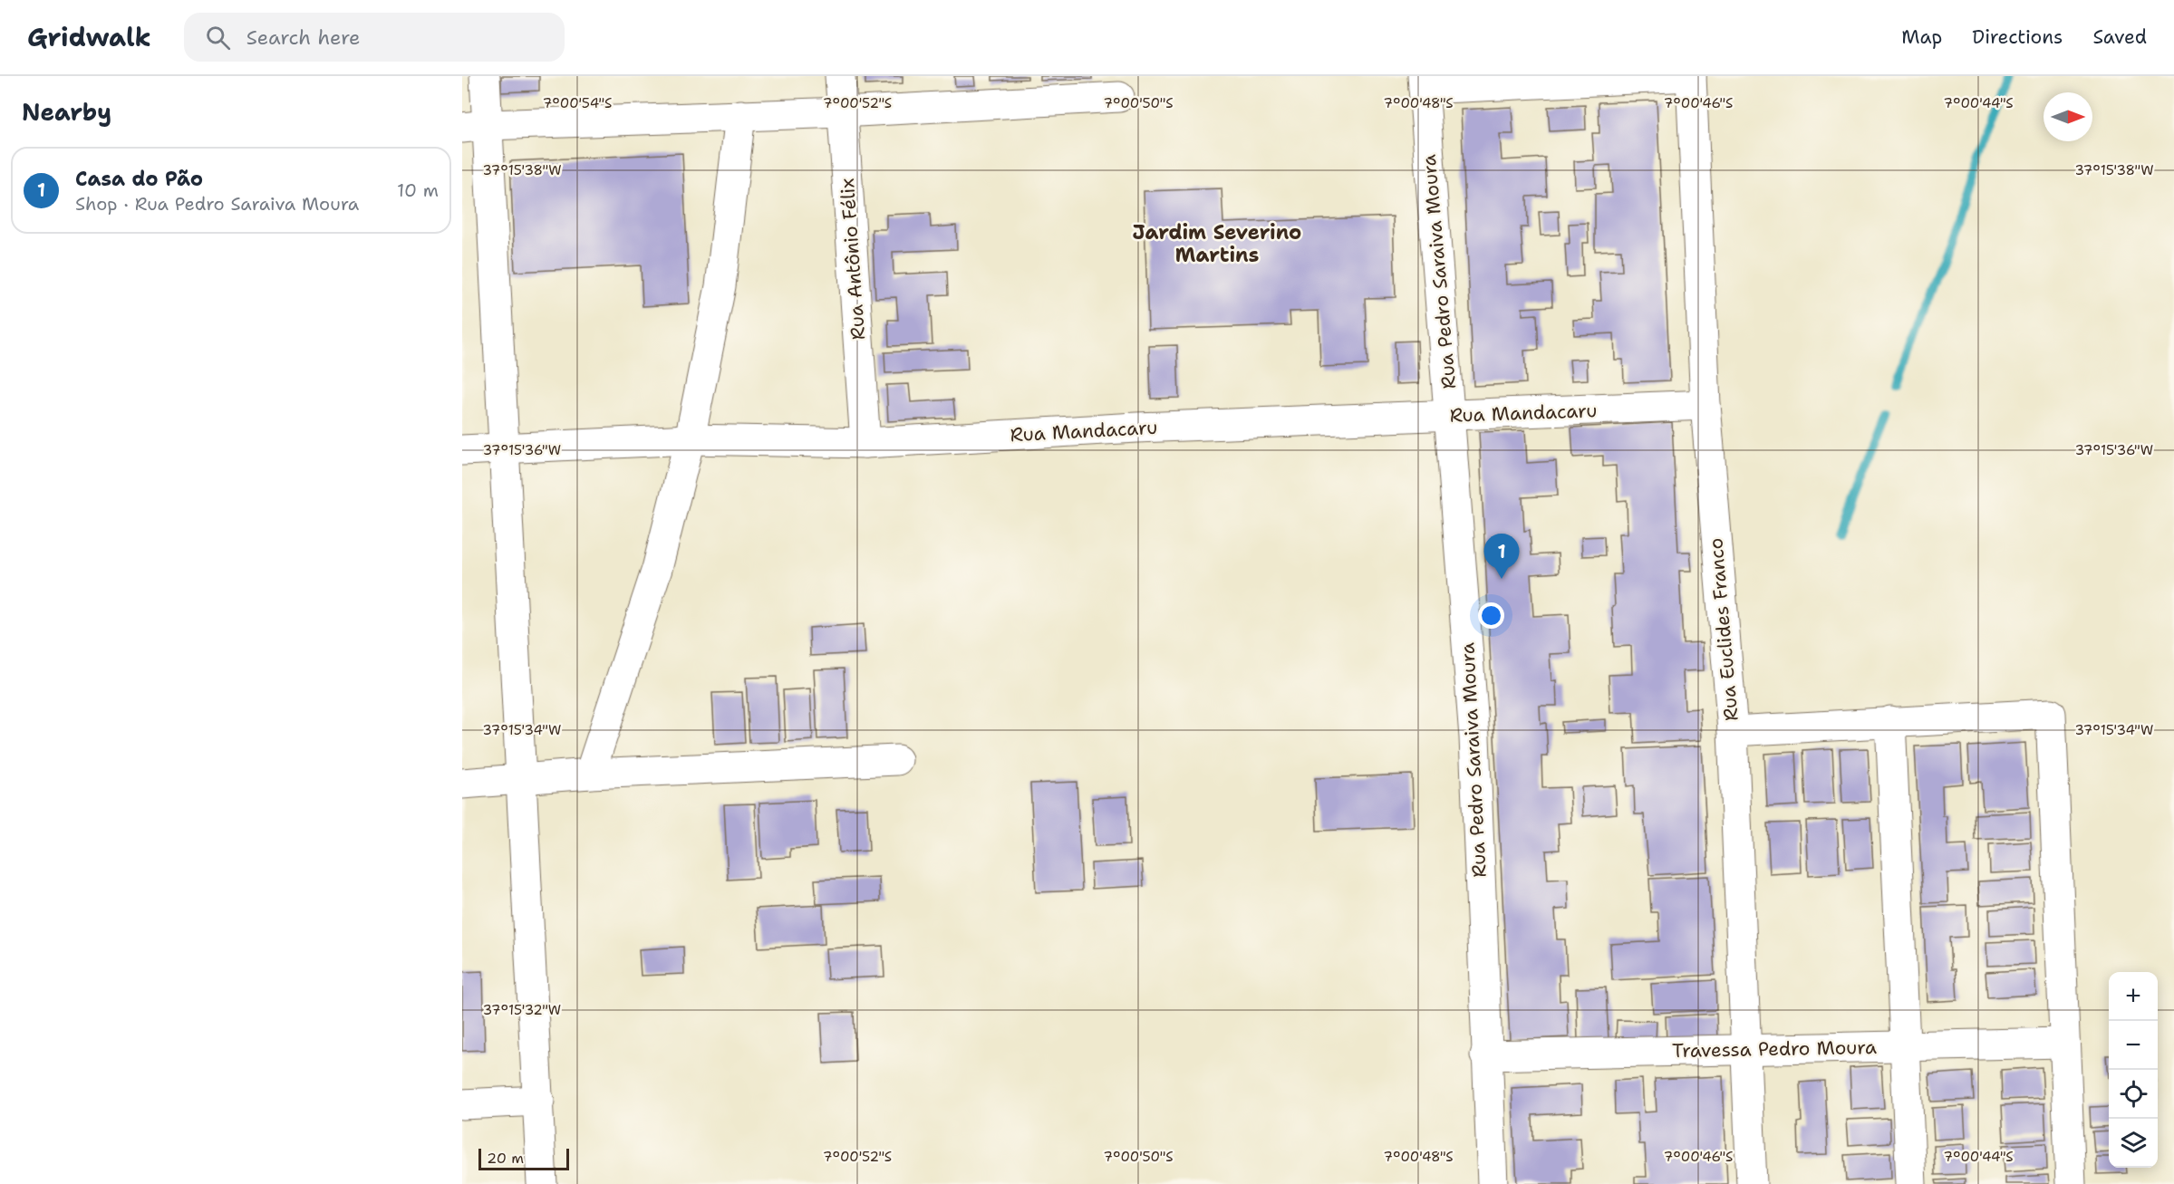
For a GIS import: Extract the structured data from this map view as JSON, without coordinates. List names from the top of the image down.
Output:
{
  "streets": {
    "street": [
      "Rua Antônio Félix",
      "Rua Pedro Saraiva Moura",
      "Rua Mandacaru",
      "Rua Euclides Franco",
      "Travessa Pedro Moura"
    ]
  },
  "crossings": [
    ["Rua Antônio Félix", "Rua Mandacaru"],
    ["Rua Pedro Saraiva Moura", "Rua Mandacaru"],
    ["Rua Pedro Saraiva Moura", "Travessa Pedro Moura"],
    ["Rua Mandacaru", "Rua Euclides Franco"],
    ["Rua Euclides Franco", "Travessa Pedro Moura"]
  ],
  "districts": ["Jardim Severino Martins"],
  "scale_bar": "20 m",
  "north": "right",
  "page": {
    "header": "Gridwalk",
    "search": "Search here",
    "nav": ["Map", "Directions", "Saved"],
    "heading": "Nearby",
    "list": [
      {
        "mark": "1",
        "name": "Casa do Pão",
        "note": "Shop · Rua Pedro Saraiva Moura",
        "value": "10 m"
      }
    ],
    "pins": "1",
    "map_buttons": ["+", "−"],
    "scale": "20 m"
  },
  "coordinates": [
    "7°00'54\"S",
    "7°00'52\"S",
    "7°00'50\"S",
    "7°00'48\"S",
    "7°00'46\"S",
    "7°00'44\"S",
    "37°15'38\"W",
    "37°15'36\"W",
    "37°15'34\"W",
    "37°15'32\"W"
  ]
}
